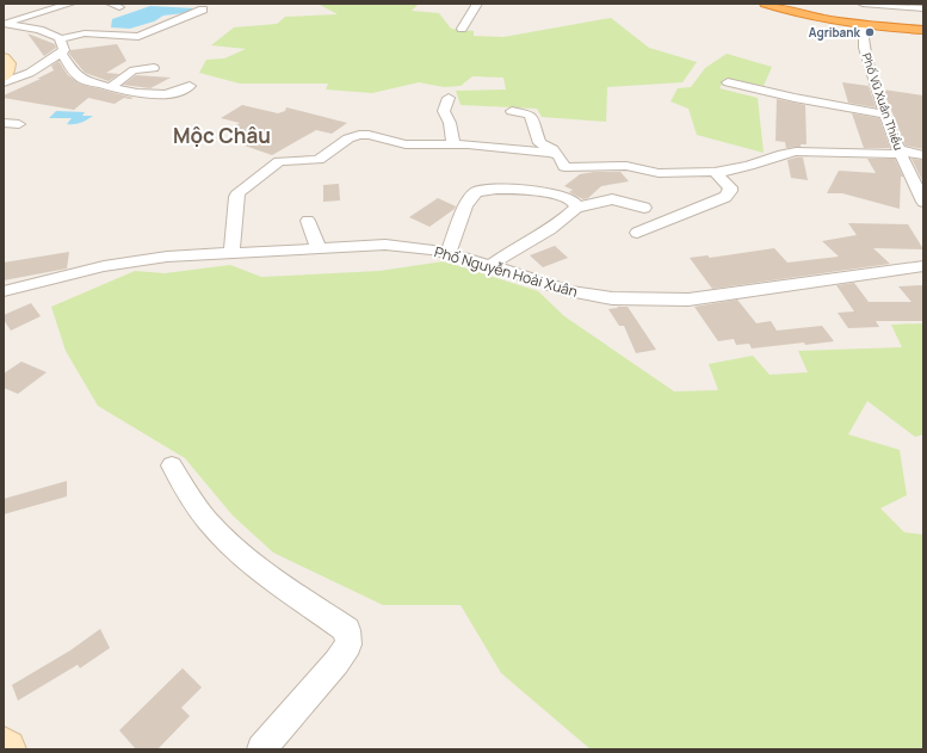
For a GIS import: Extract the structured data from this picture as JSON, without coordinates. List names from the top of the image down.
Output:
{
  "streets": {
    "street": ["Phố Vũ Xuân Thiều", "Phố Nguyễn Hoài Xuân"]
  },
  "districts": ["Mộc Châu"],
  "places": ["Agribank"]
}
